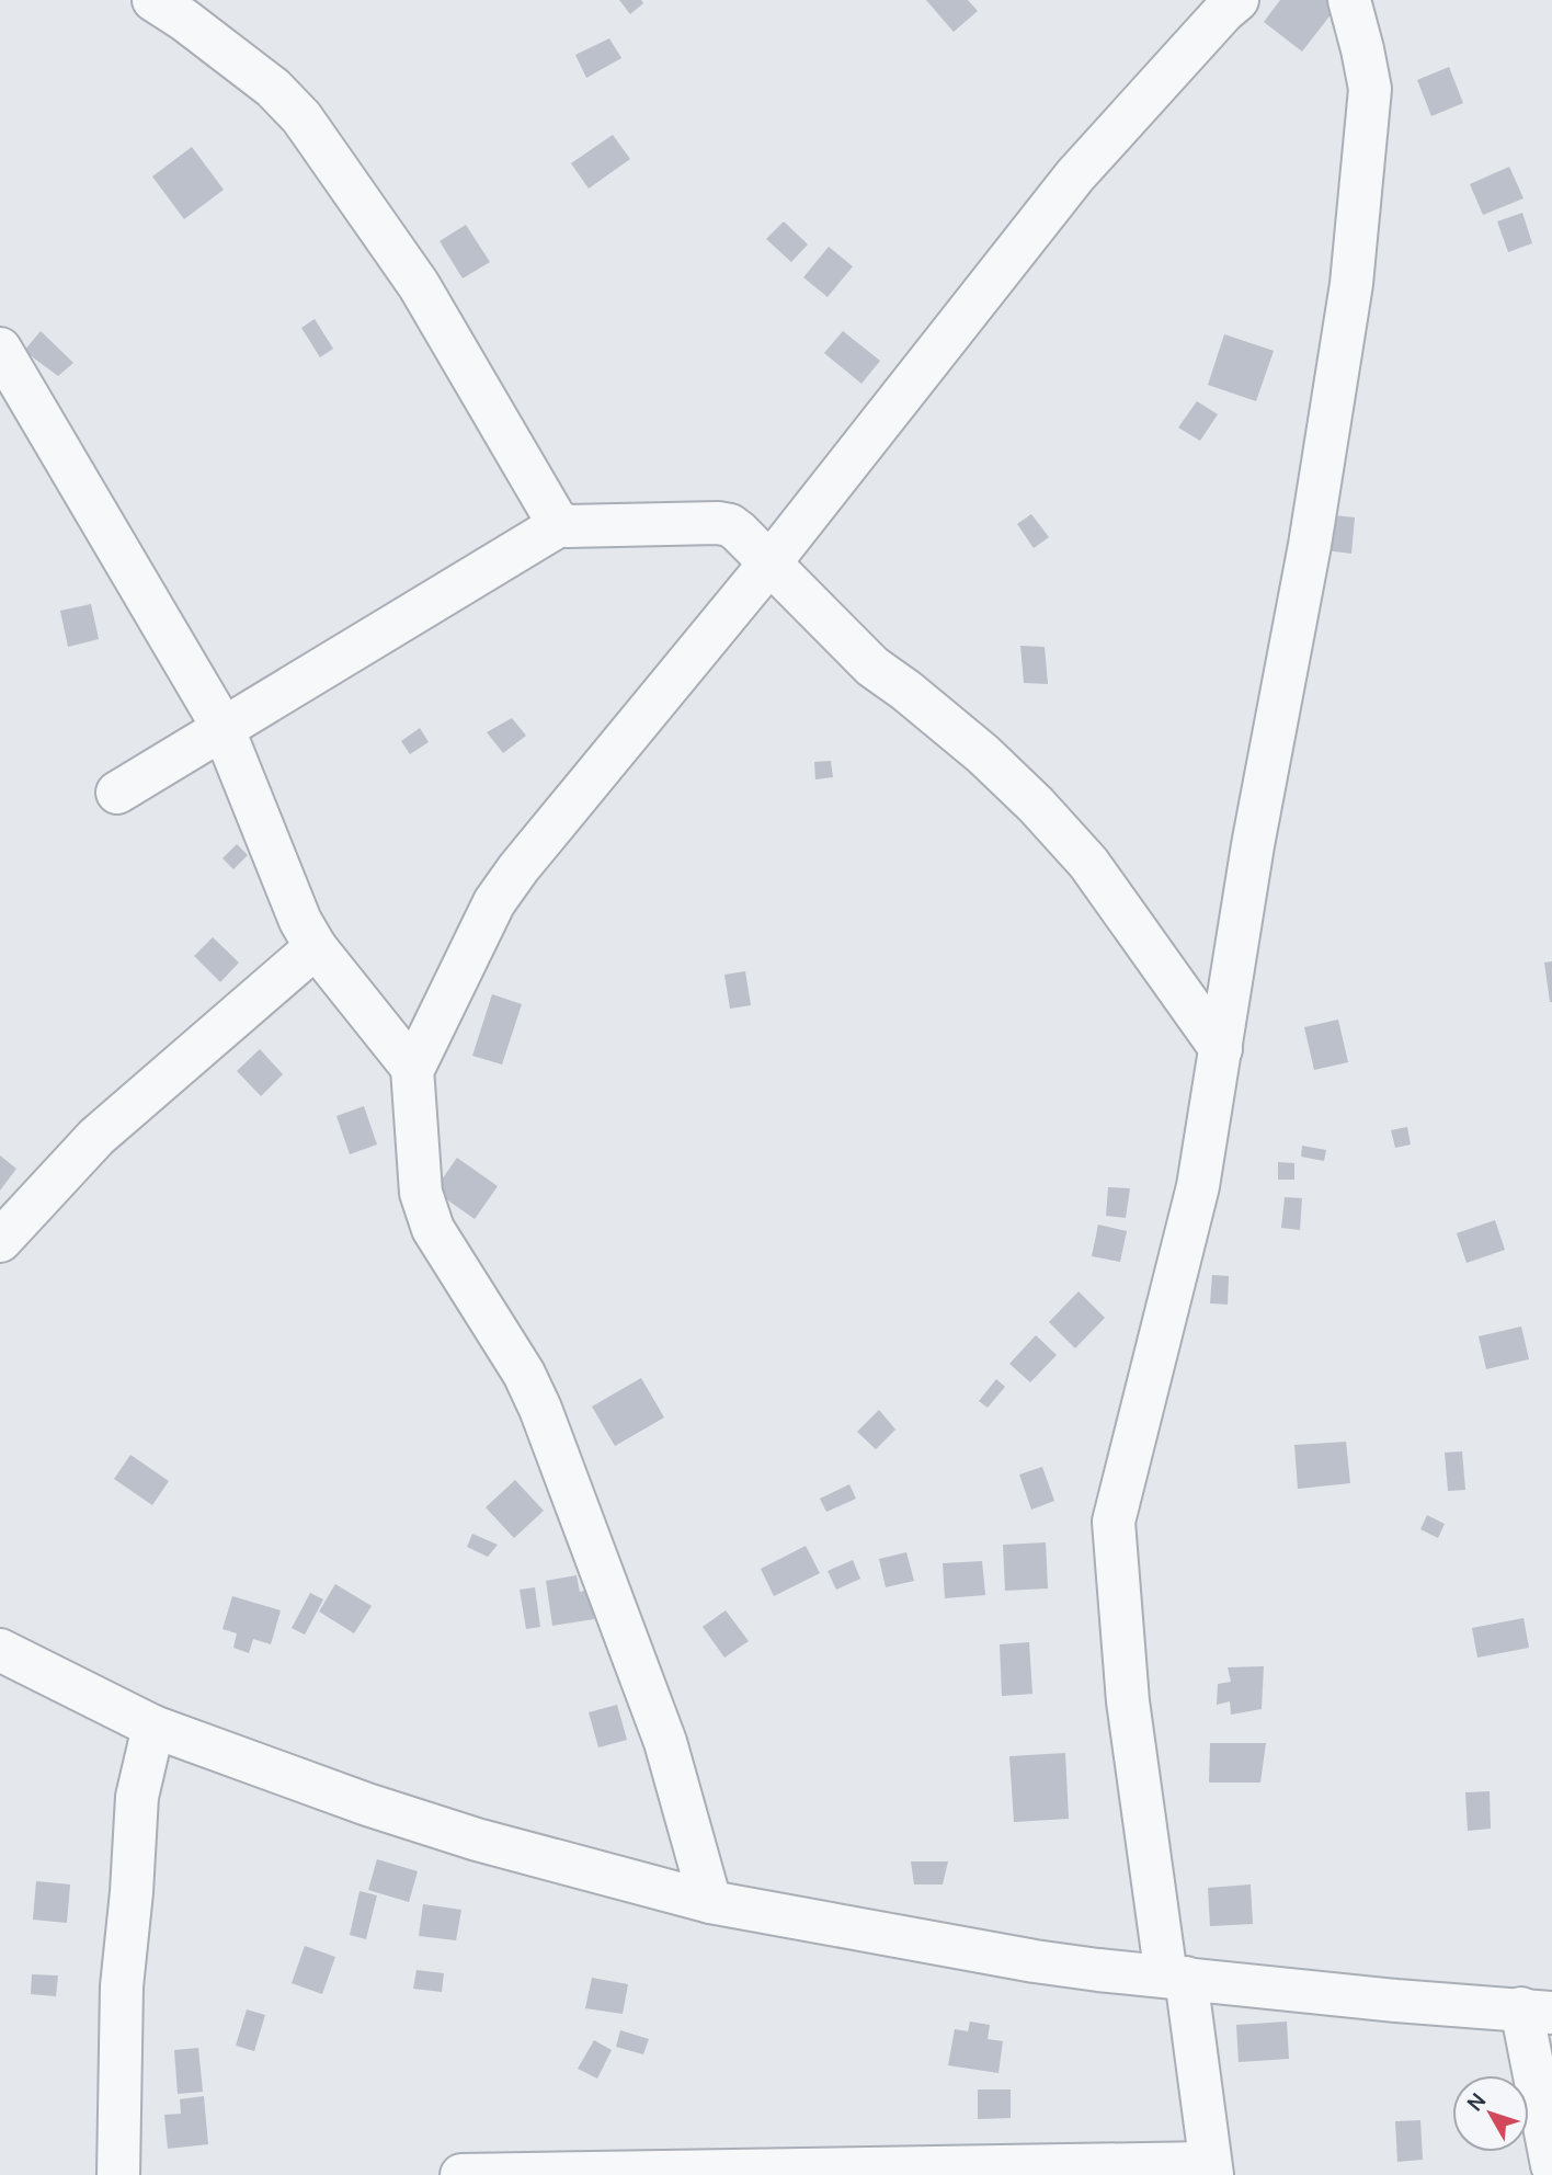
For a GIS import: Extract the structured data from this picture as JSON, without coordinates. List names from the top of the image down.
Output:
{
  "north": "top left"
}
